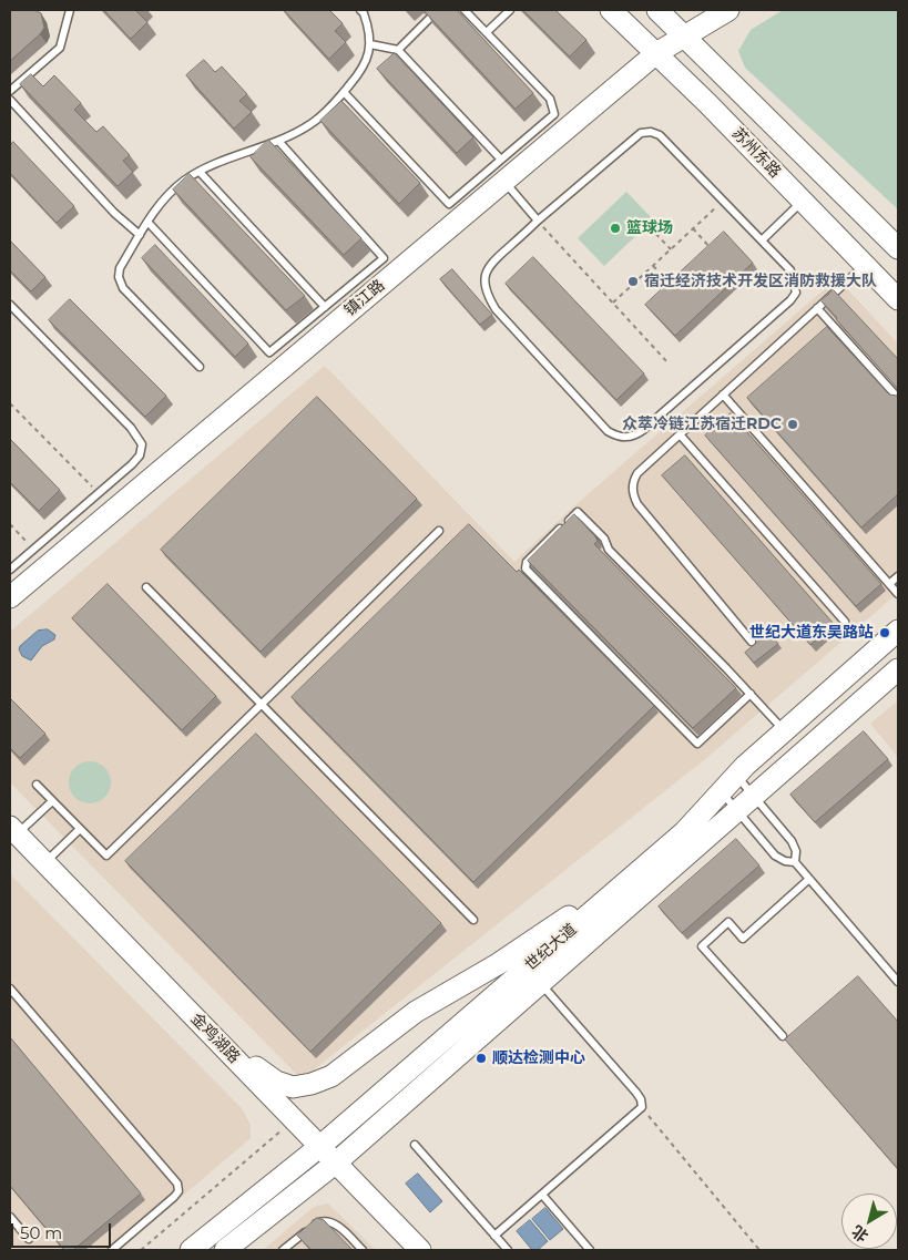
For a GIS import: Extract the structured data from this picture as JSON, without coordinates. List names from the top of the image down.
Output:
{
  "streets": {
    "street": [
      "苏州东路",
      "镇江路",
      "世纪大道",
      "金鸡湖路"
    ]
  },
  "crossings": [
    ["苏州东路", "镇江路"],
    ["世纪大道", "金鸡湖路"]
  ],
  "places": [
    "篮球场",
    "宿迁经济技术开发区消防救援大队",
    "众萃冷链江苏宿迁RDC",
    "世纪大道东吴路站",
    "顺达检测中心"
  ],
  "scale_bar": "50 m",
  "north": "bottom left"
}
